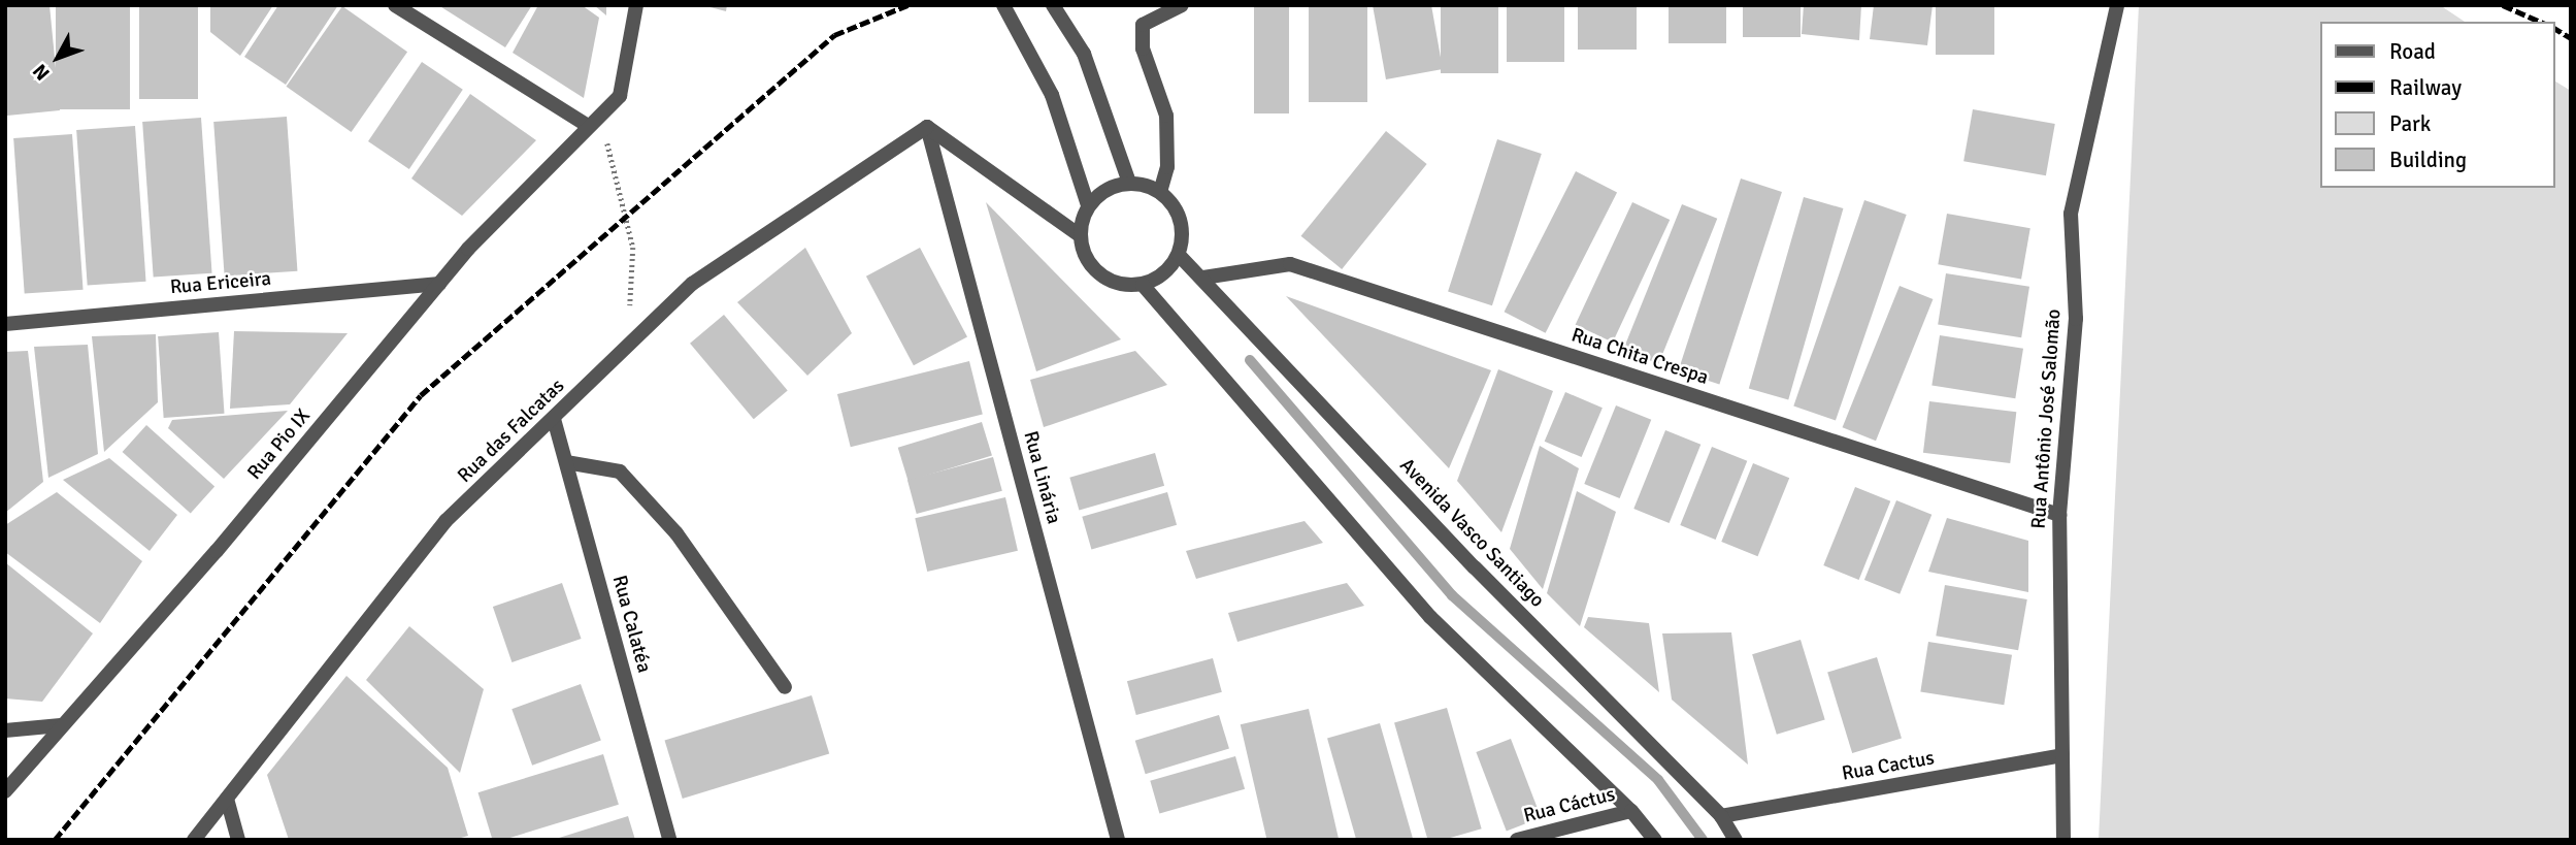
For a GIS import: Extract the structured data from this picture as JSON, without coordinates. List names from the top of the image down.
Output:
{
  "streets": {
    "street": [
      "Rua Ericeira",
      "Rua Chita Crespa",
      "Rua Antônio José Salomão",
      "Rua das Falcatas",
      "Rua Pio IX",
      "Rua Linária",
      "Avenida Vasco Santiago",
      "Rua Calatéa",
      "Rua Cactus",
      "Rua Cáctus"
    ]
  },
  "crossings": [
    ["Rua Ericeira", "Rua Pio IX"],
    ["Rua Chita Crespa", "Rua Antônio José Salomão"],
    ["Rua Chita Crespa", "Avenida Vasco Santiago"],
    ["Rua Antônio José Salomão", "Rua Cactus"],
    ["Rua das Falcatas", "Rua Linária"],
    ["Rua das Falcatas", "Rua Calatéa"],
    ["Avenida Vasco Santiago", "Rua Cactus"]
  ],
  "legend": [
    "Road",
    "Railway",
    "Park",
    "Building"
  ],
  "north": "bottom left"
}
